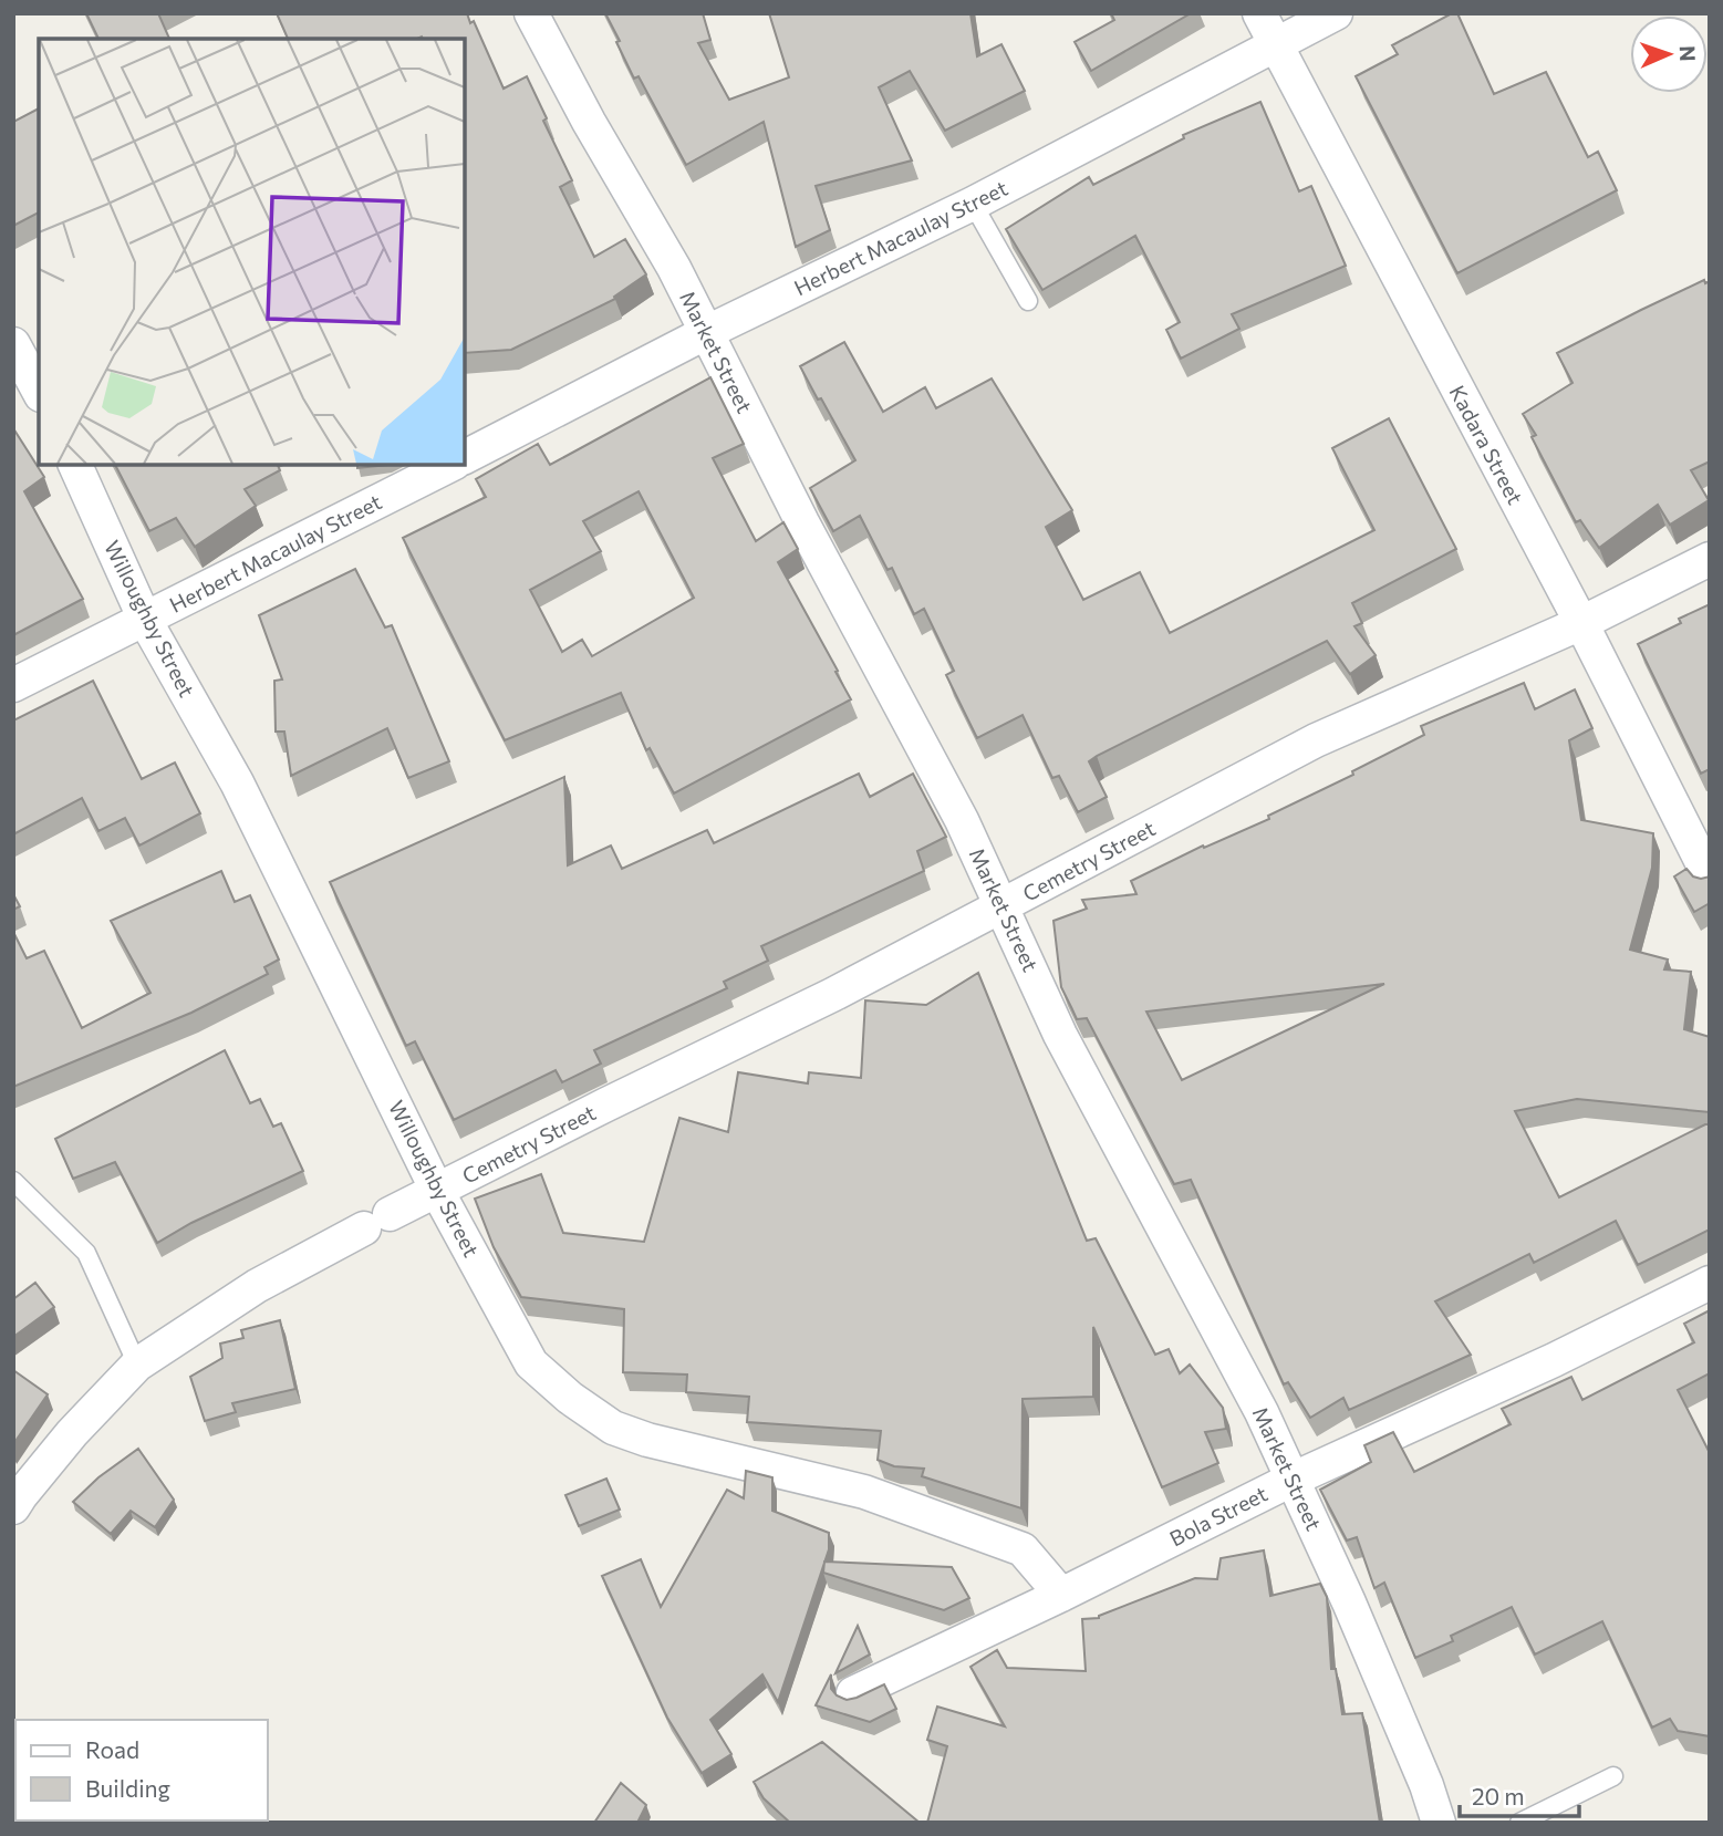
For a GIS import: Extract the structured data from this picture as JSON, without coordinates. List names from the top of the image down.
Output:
{
  "streets": {
    "street": [
      "Herbert Macaulay Street",
      "Market Street",
      "Kadara Street",
      "Willoughby Street",
      "Cemetry Street",
      "Bola Street"
    ]
  },
  "crossings": [
    ["Herbert Macaulay Street", "Market Street"],
    ["Herbert Macaulay Street", "Kadara Street"],
    ["Herbert Macaulay Street", "Willoughby Street"],
    ["Market Street", "Cemetry Street"],
    ["Market Street", "Bola Street"],
    ["Kadara Street", "Cemetry Street"],
    ["Willoughby Street", "Cemetry Street"],
    ["Willoughby Street", "Bola Street"]
  ],
  "legend": ["Road", "Building"],
  "scale_bar": "20 m",
  "north": "right"
}
